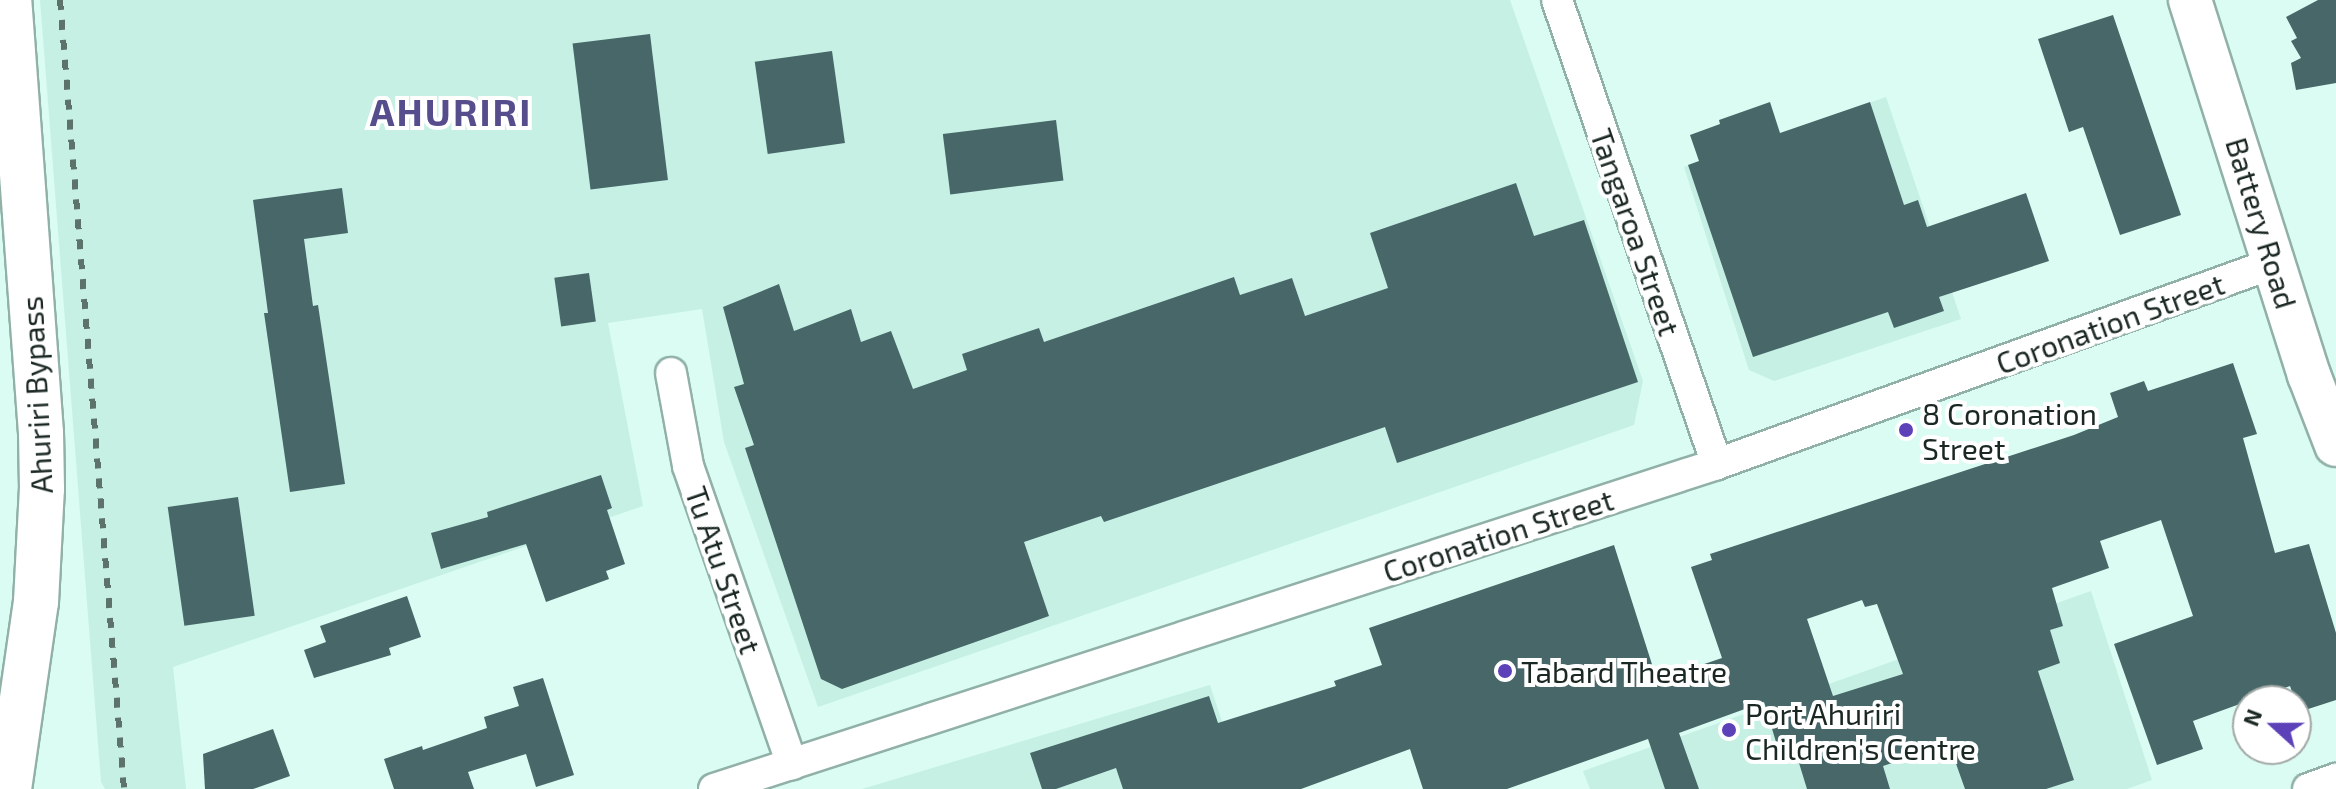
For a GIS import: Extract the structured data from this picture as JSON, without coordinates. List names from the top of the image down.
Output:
{
  "streets": {
    "highway": ["Ahuriri Bypass"],
    "street": [
      "Battery Road",
      "Tangaroa Street",
      "Coronation Street",
      "Tu Atu Street"
    ]
  },
  "crossings": [
    ["Battery Road", "Coronation Street"],
    ["Tangaroa Street", "Coronation Street"],
    ["Coronation Street", "Tu Atu Street"]
  ],
  "districts": ["AHURIRI"],
  "places": ["8 Coronation Street", "Tabard Theatre", "Port Ahuriri Children's Centre"],
  "north": "left"
}
